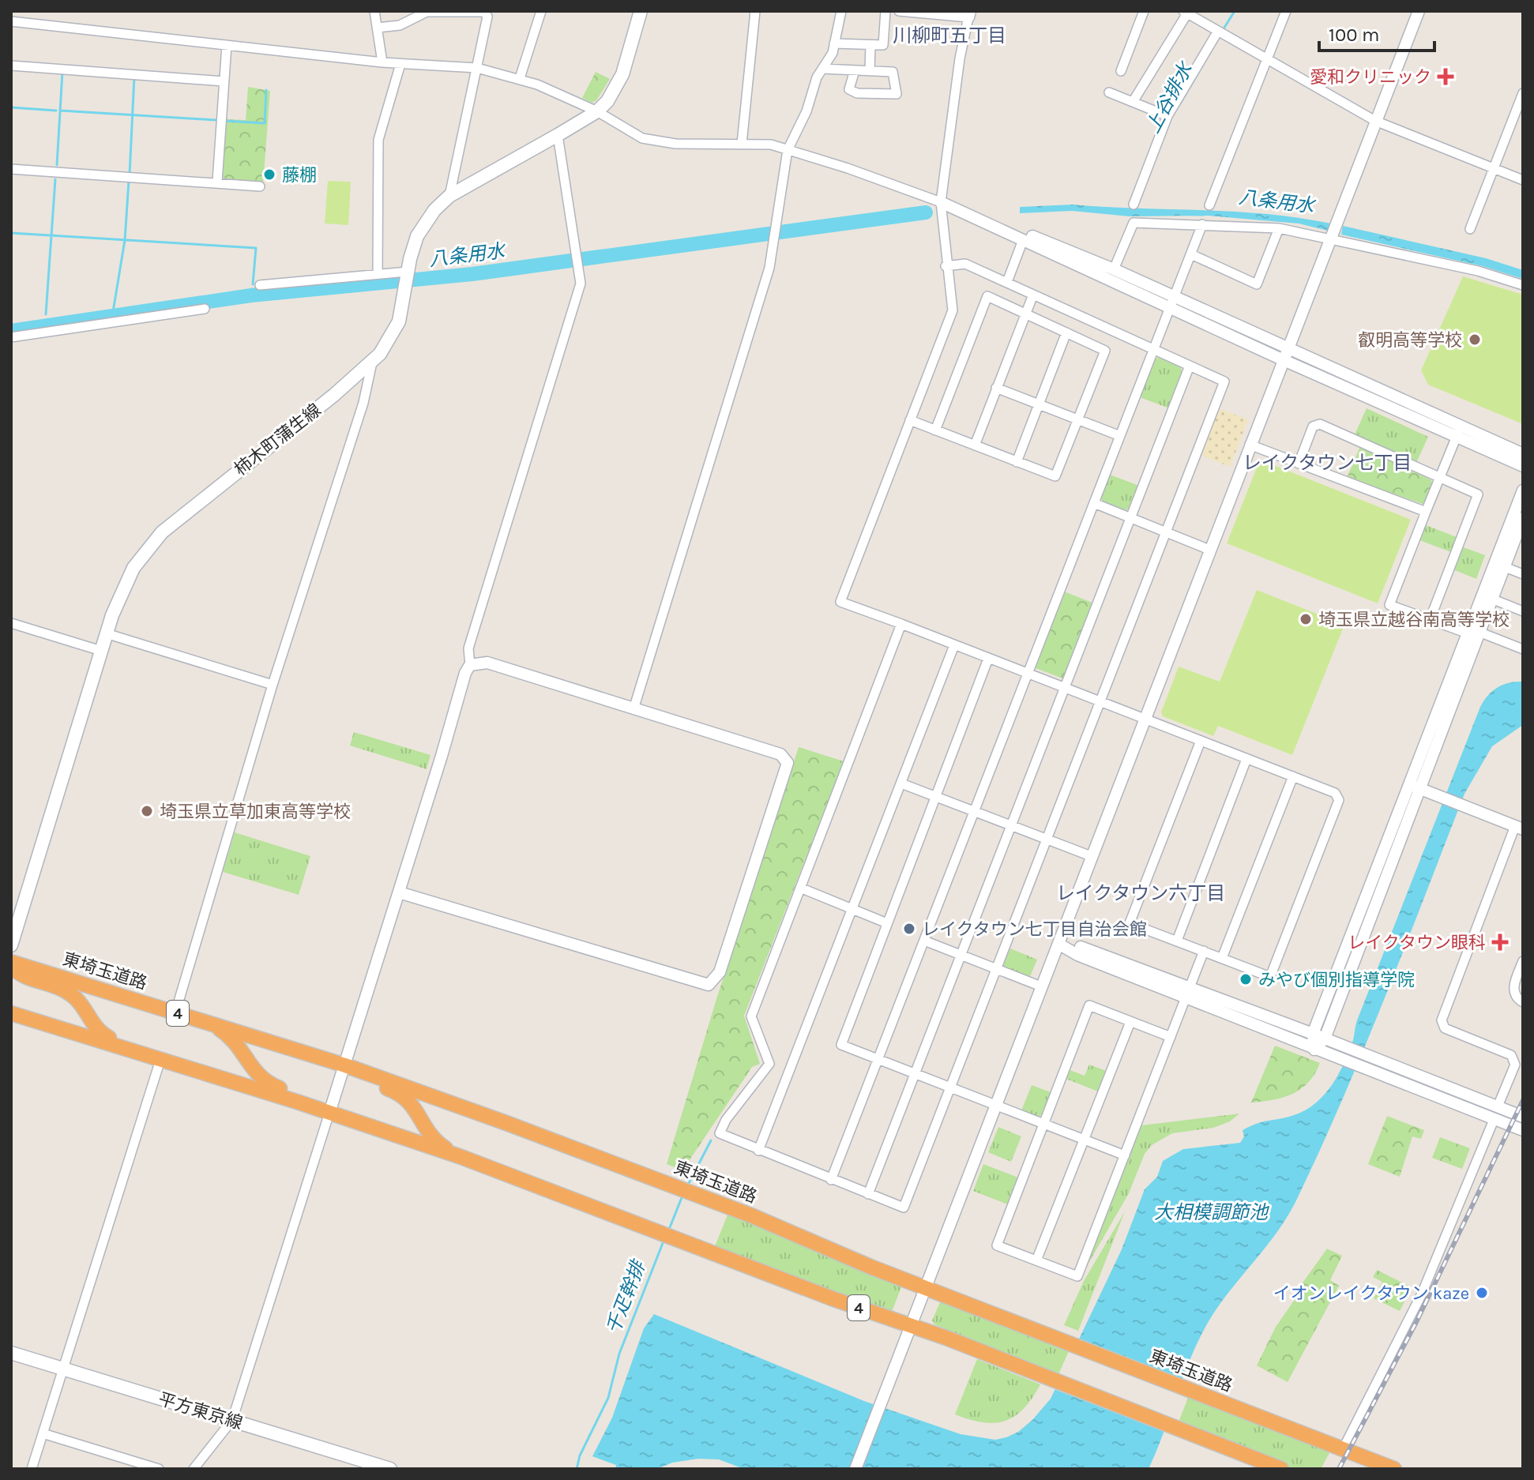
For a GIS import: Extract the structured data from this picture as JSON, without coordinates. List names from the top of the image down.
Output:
{
  "streets": {
    "highway": ["東埼玉道路", "4"],
    "main road": ["柿木町蒲生線", "平方東京線"]
  },
  "crossings": [
    ["東埼玉道路", "4"]
  ],
  "districts": ["川柳町五丁目", "レイクタウン七丁目", "レイクタウン六丁目"],
  "water": [
    "上谷排水",
    "八条用水",
    "大相模調節池",
    "千疋幹排"
  ],
  "places": {
    "health": ["愛和クリニック", "レイクタウン眼科"],
    "other": [
      "藤棚",
      "叡明高等学校",
      "埼玉県立越谷南高等学校",
      "埼玉県立草加東高等学校",
      "レイクタウン七丁目自治会館",
      "みやび個別指導学院",
      "イオンレイクタウン kaze"
    ]
  },
  "scale_bar": "100 m"
}
